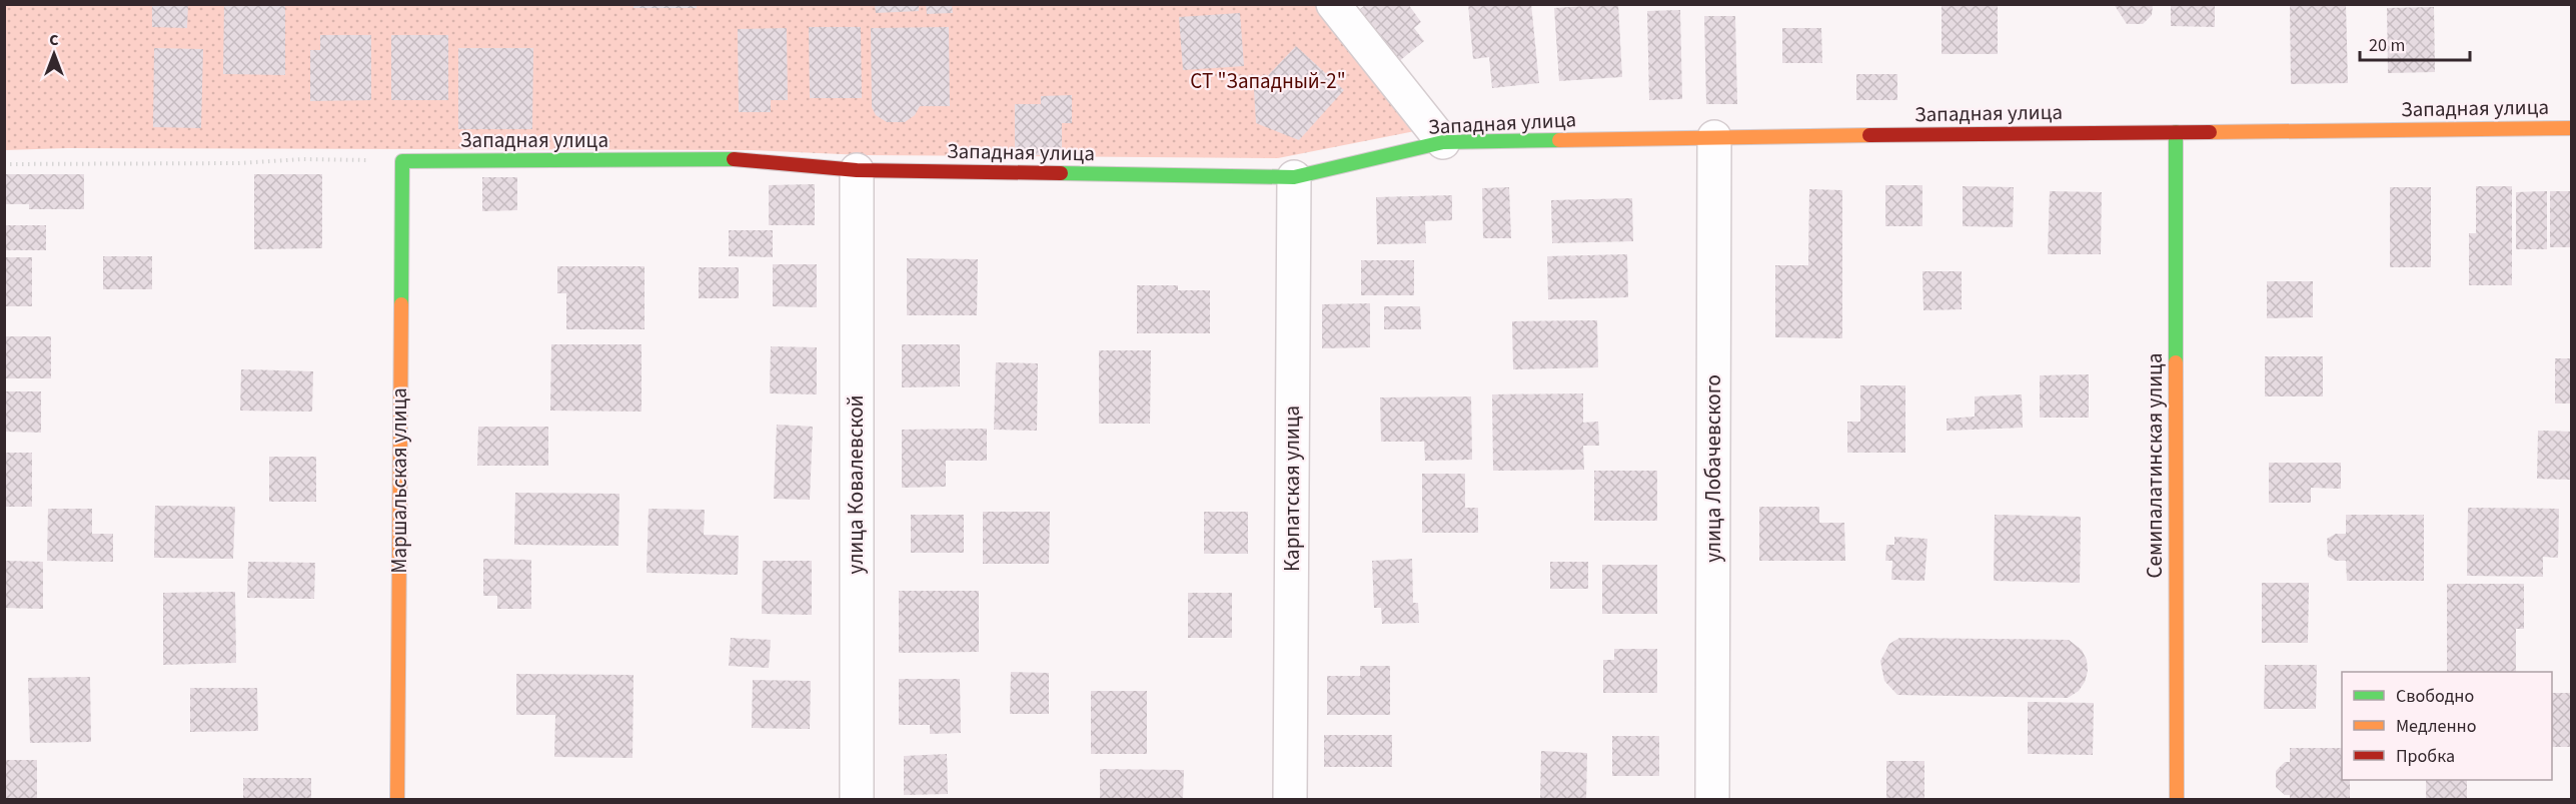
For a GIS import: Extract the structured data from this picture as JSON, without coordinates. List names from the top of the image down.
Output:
{
  "streets": {
    "street": [
      "Западная улица",
      "Семипалатинская улица",
      "улица Лобачевского",
      "Маршальская улица",
      "улица Ковалевской",
      "Карпатская улица"
    ]
  },
  "crossings": [
    ["Западная улица", "Семипалатинская улица"],
    ["Западная улица", "улица Лобачевского"],
    ["Западная улица", "Маршальская улица"],
    ["Западная улица", "улица Ковалевской"],
    ["Западная улица", "Карпатская улица"]
  ],
  "parks": ["СТ \"Западный-2\""],
  "legend": ["Свободно", "Медленно", "Пробка"],
  "scale_bar": "20 m",
  "north": "top"
}
